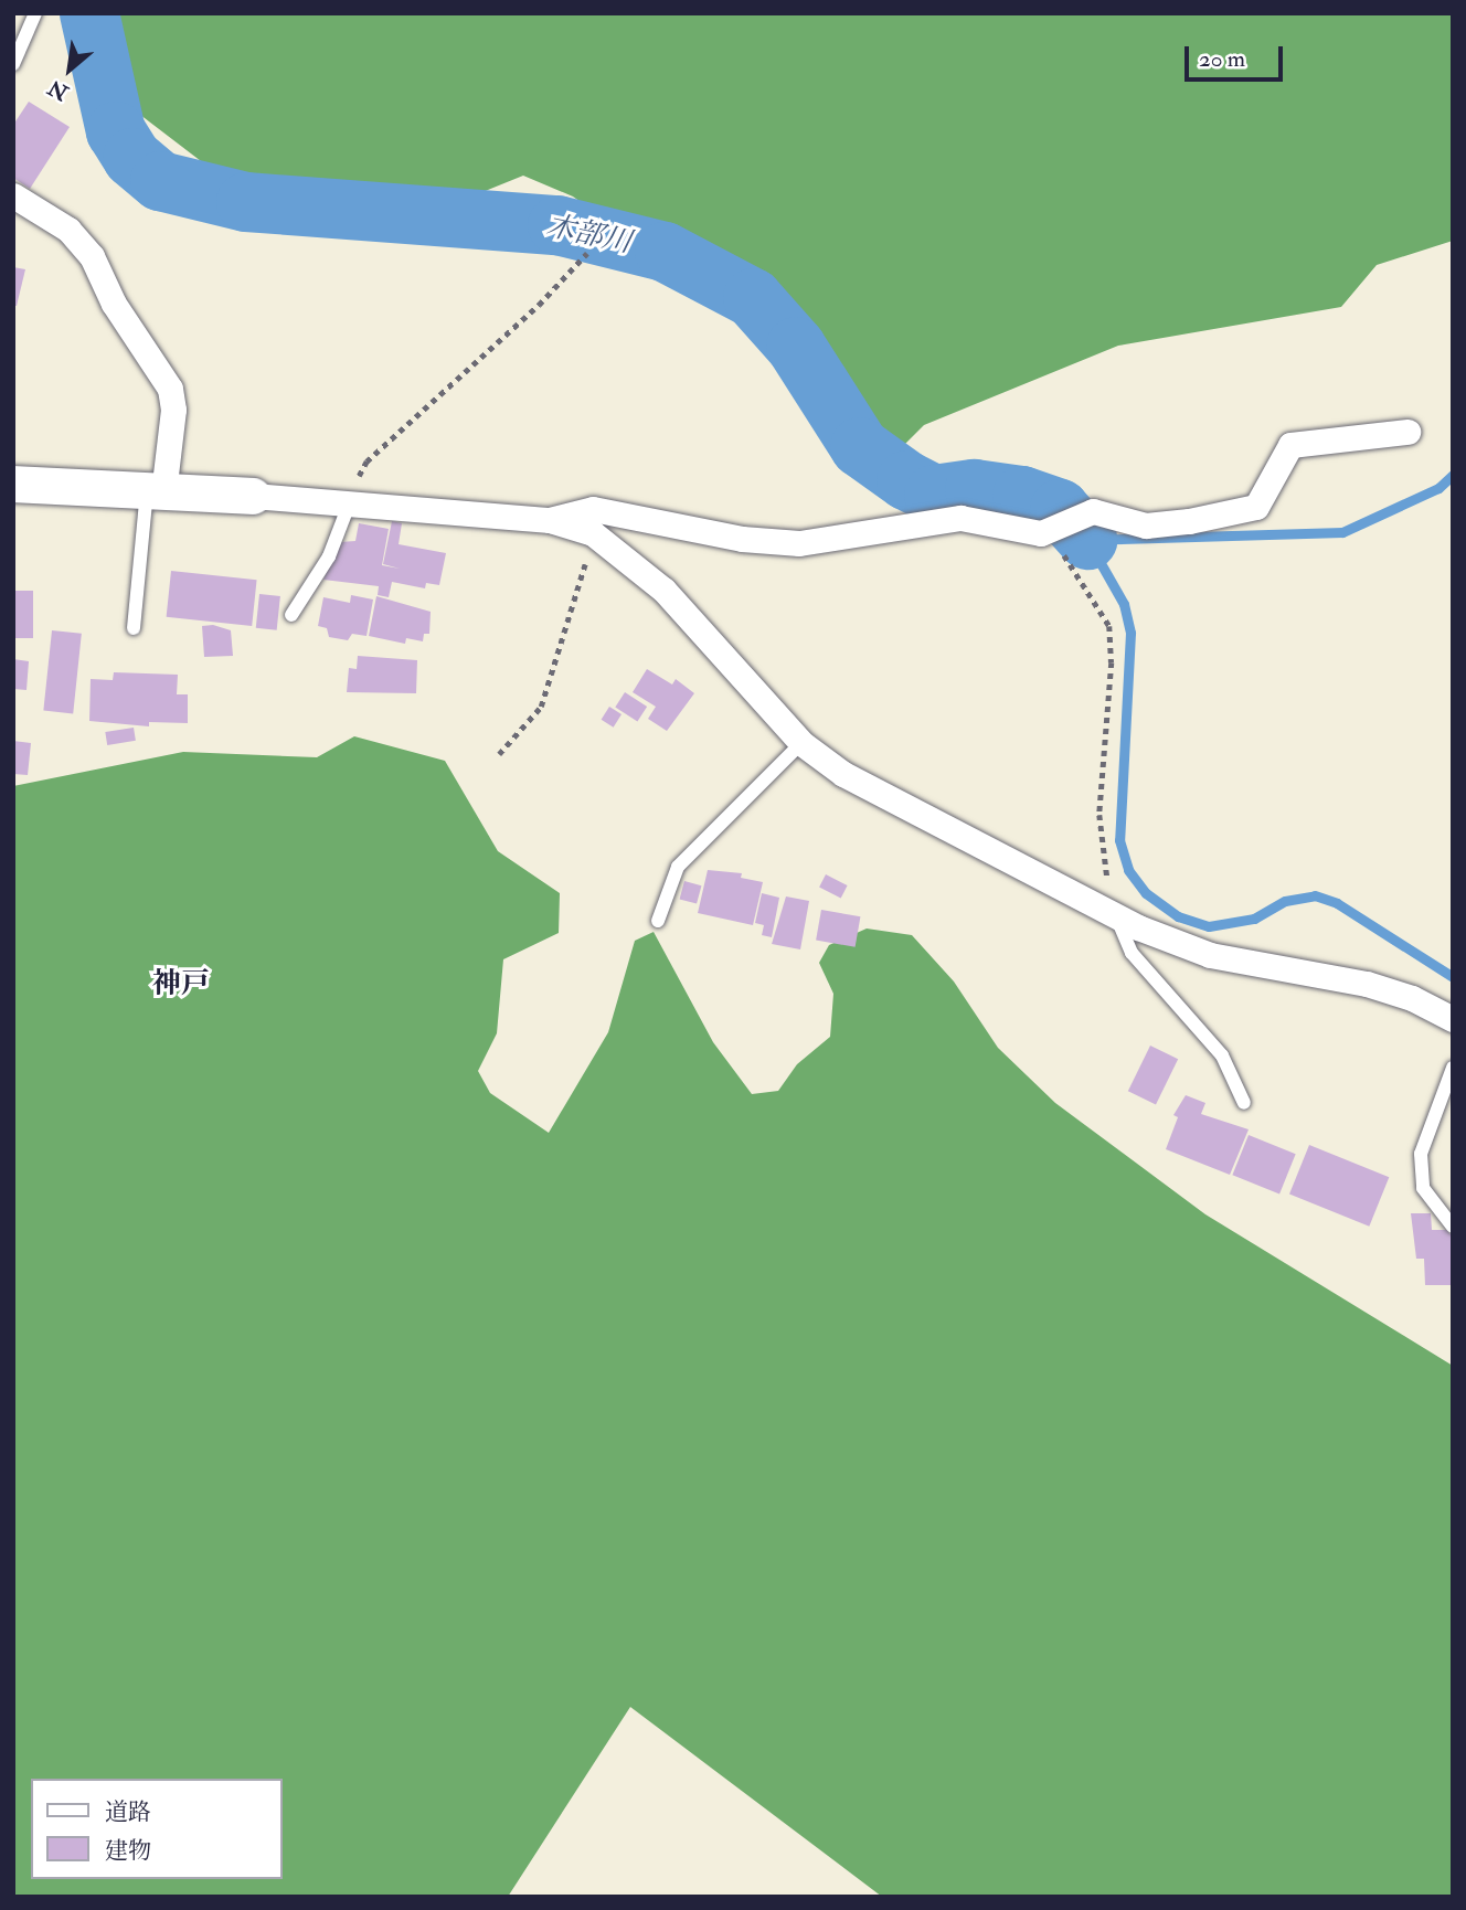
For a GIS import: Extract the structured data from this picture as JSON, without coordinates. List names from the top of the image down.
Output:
{
  "districts": ["神戸"],
  "water": ["木部川"],
  "legend": ["道路", "建物"],
  "scale_bar": "20 m",
  "north": "bottom left"
}
